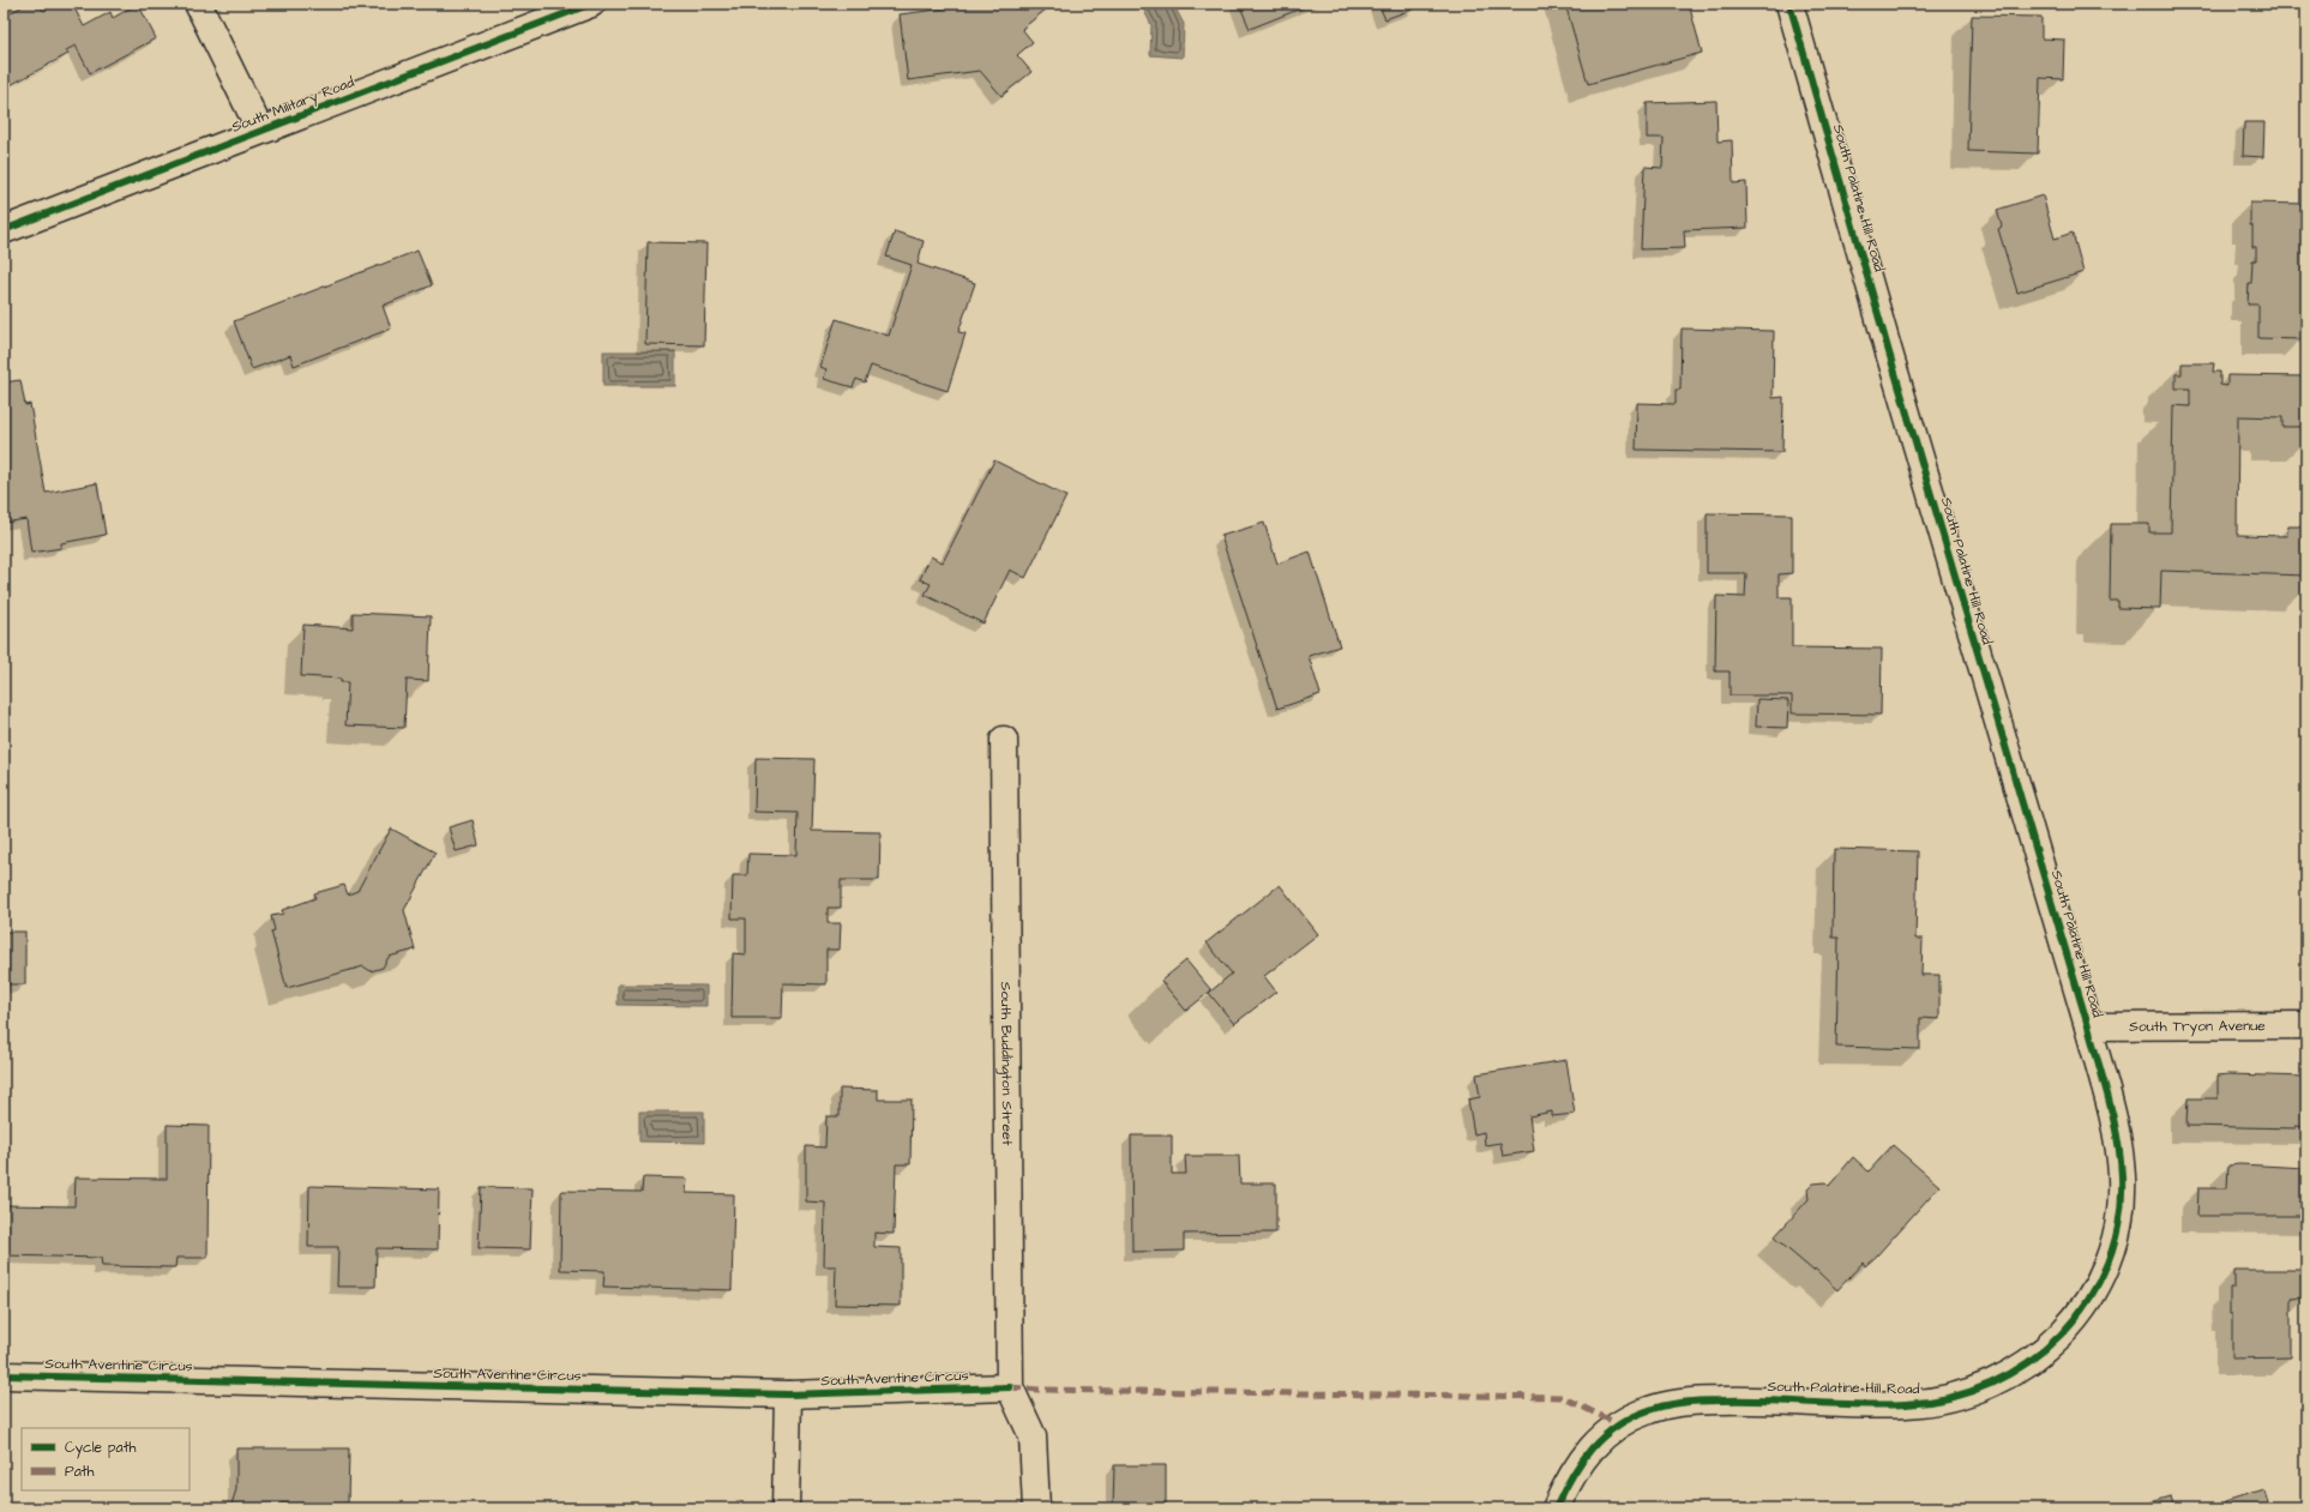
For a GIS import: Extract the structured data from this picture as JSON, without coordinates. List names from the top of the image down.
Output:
{
  "streets": {
    "street": [
      "South Military Road",
      "South Palatine Hill Road",
      "South Tryon Avenue",
      "South Buddington Street",
      "South Aventine Circus"
    ]
  },
  "crossings": [
    ["South Palatine Hill Road", "South Tryon Avenue"],
    ["South Buddington Street", "South Aventine Circus"]
  ],
  "legend": ["Cycle path", "Path"]
}
